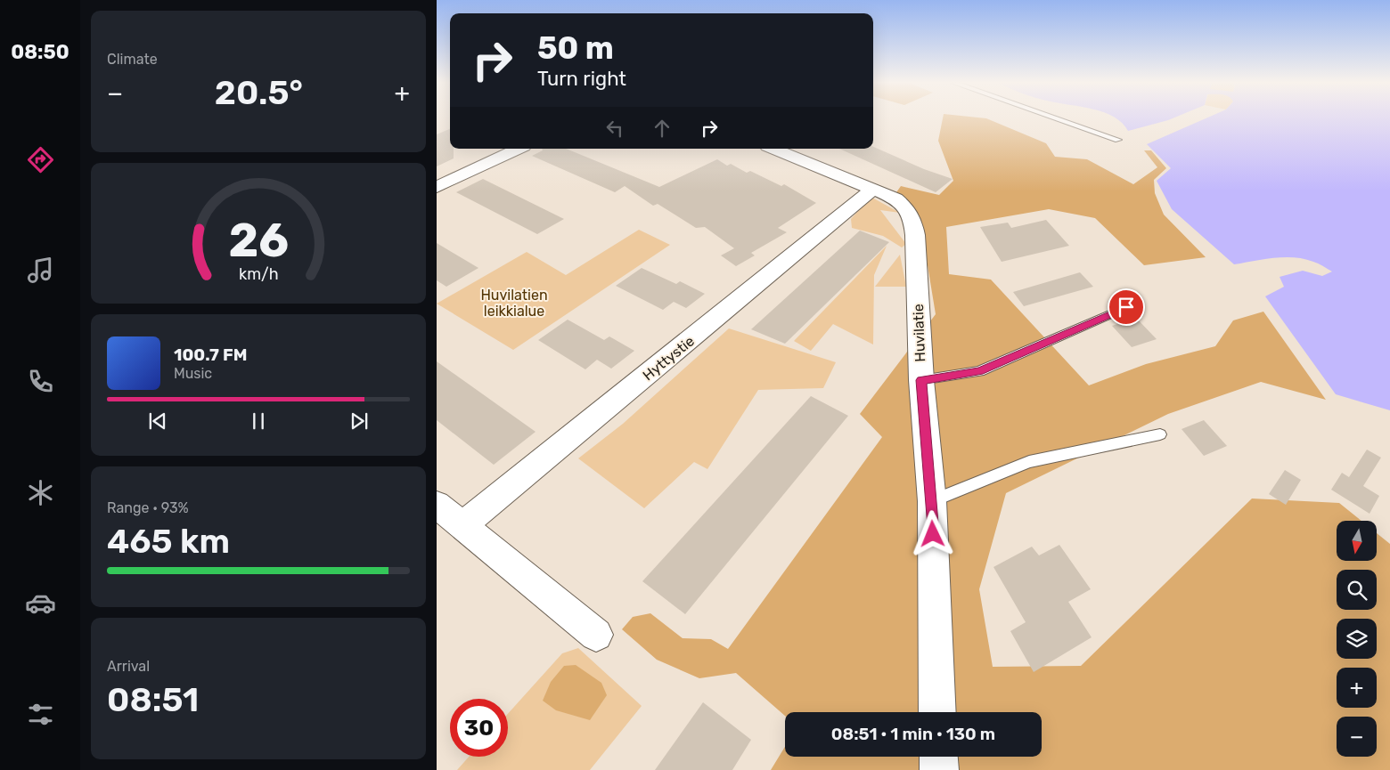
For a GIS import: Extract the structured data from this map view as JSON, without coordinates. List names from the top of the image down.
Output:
{
  "streets": {
    "street": ["Huvilatie", "Hyttystie"]
  },
  "crossings": [
    ["Huvilatie", "Hyttystie"]
  ],
  "parks": ["Huvilatien leikkialue"],
  "north": "bottom",
  "page": {
    "tabs": "08:50",
    "tile": [
      "Climate",
      ["Range · 93%", "465 km"],
      ["Arrival", "08:51"]
    ],
    "turn": ["50 m", "Turn right"],
    "heat": ["−", "20.5°", "+"],
    "song": ["100.7 FM", "Music"],
    "map_buttons": ["+", "−"],
    "limit": "30",
    "trip": "08:51 · 1 min · 130 m",
    "gauge": ["26", "km/h"]
  }
}
